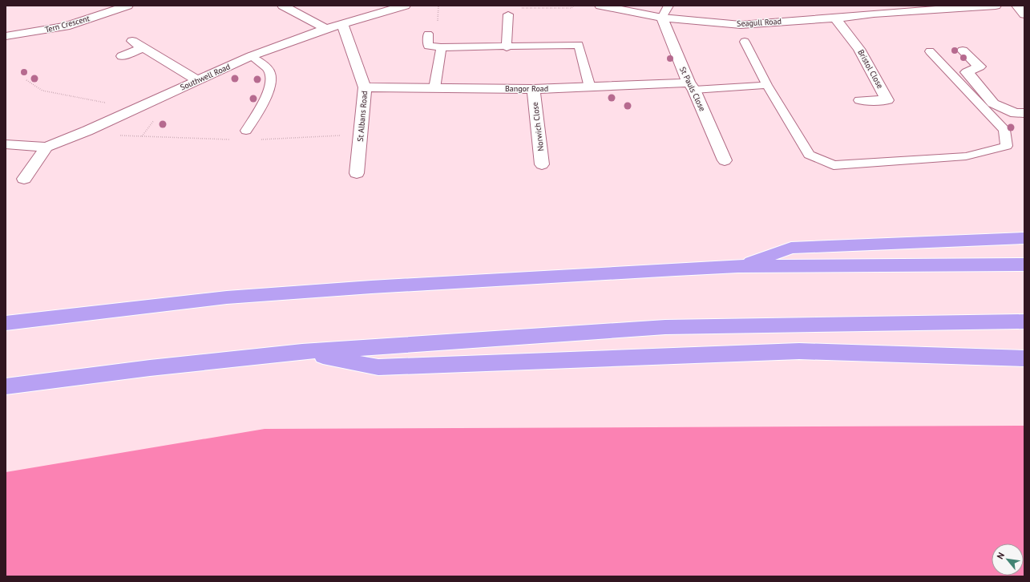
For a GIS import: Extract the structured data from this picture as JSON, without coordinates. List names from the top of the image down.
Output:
{
  "streets": {
    "street": [
      "Seagull Road",
      "Tern Crescent",
      "Bristol Close",
      "Southwell Road",
      "Bangor Road",
      "St Pauls Close",
      "St Albans Road",
      "Norwich Close"
    ]
  },
  "crossings": [
    ["Seagull Road", "Bristol Close"],
    ["Seagull Road", "St Pauls Close"],
    ["Southwell Road", "St Albans Road"],
    ["Bangor Road", "St Pauls Close"],
    ["Bangor Road", "St Albans Road"],
    ["Bangor Road", "Norwich Close"]
  ],
  "north": "top left"
}
